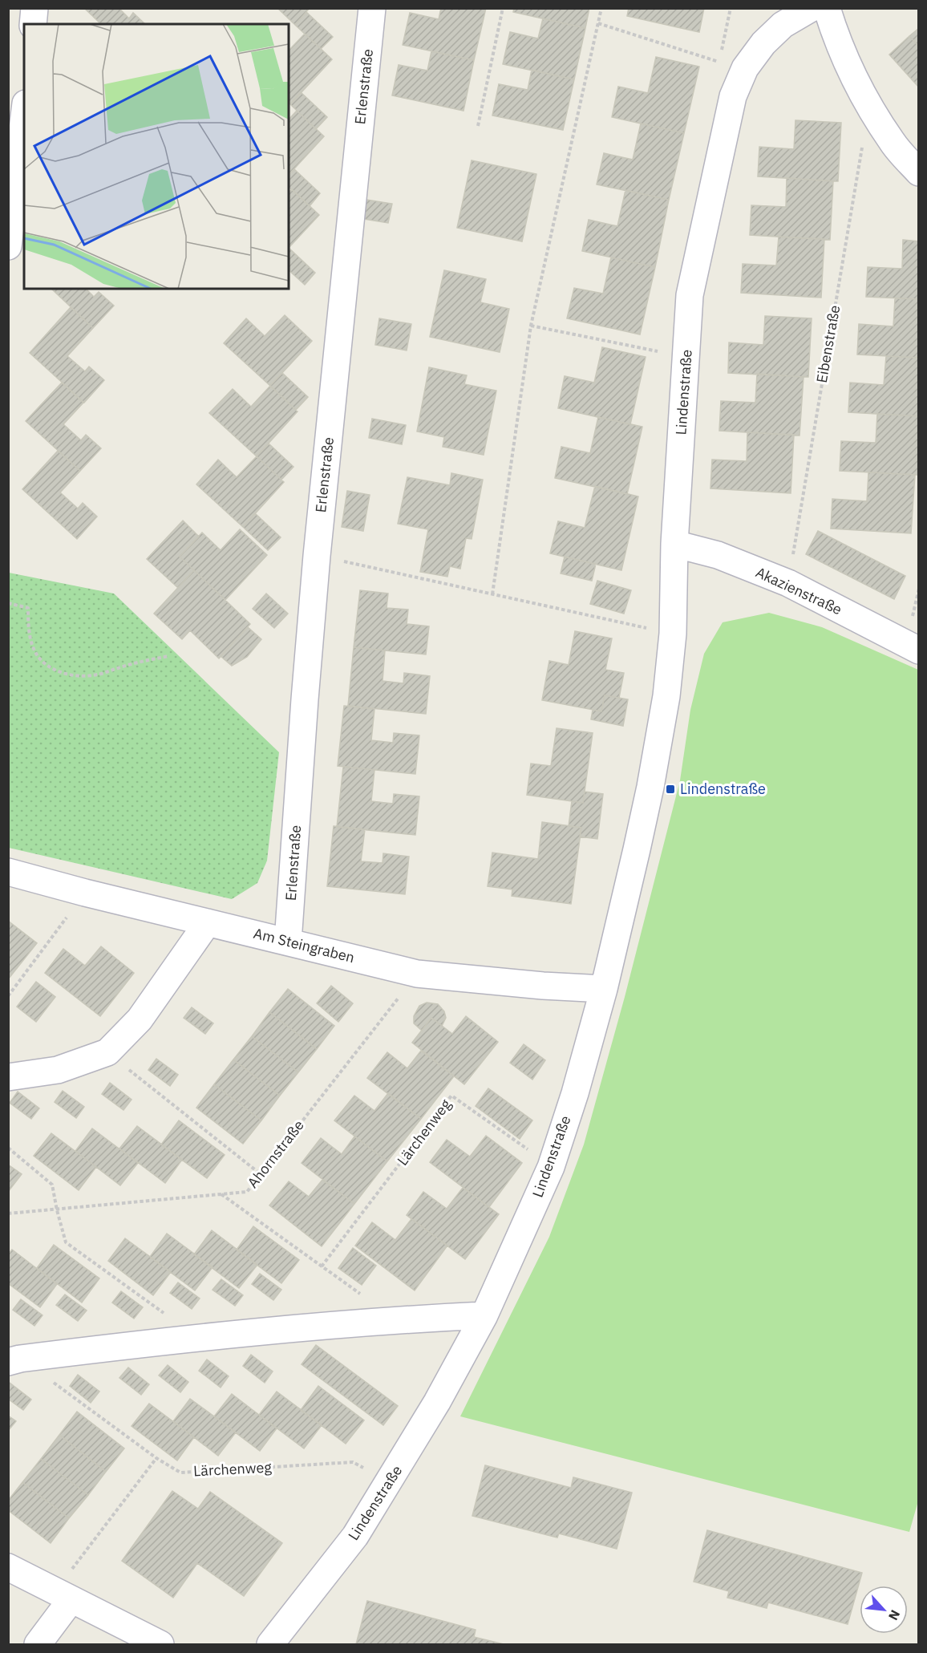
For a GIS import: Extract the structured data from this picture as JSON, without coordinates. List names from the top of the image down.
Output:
{
  "streets": {
    "street": [
      "Erlenstraße",
      "Lindenstraße",
      "Akazienstraße",
      "Am Steingraben"
    ],
    "path": ["Eibenstraße", "Lärchenweg", "Ahornstraße"]
  },
  "crossings": [
    ["Erlenstraße", "Am Steingraben"],
    ["Eibenstraße", "Akazienstraße"],
    ["Lindenstraße", "Akazienstraße"],
    ["Lindenstraße", "Am Steingraben"],
    ["Lindenstraße", "Lärchenweg"],
    ["Am Steingraben", "Ahornstraße"]
  ],
  "places": {
    "transit": ["Lindenstraße"]
  },
  "north": "bottom right"
}
